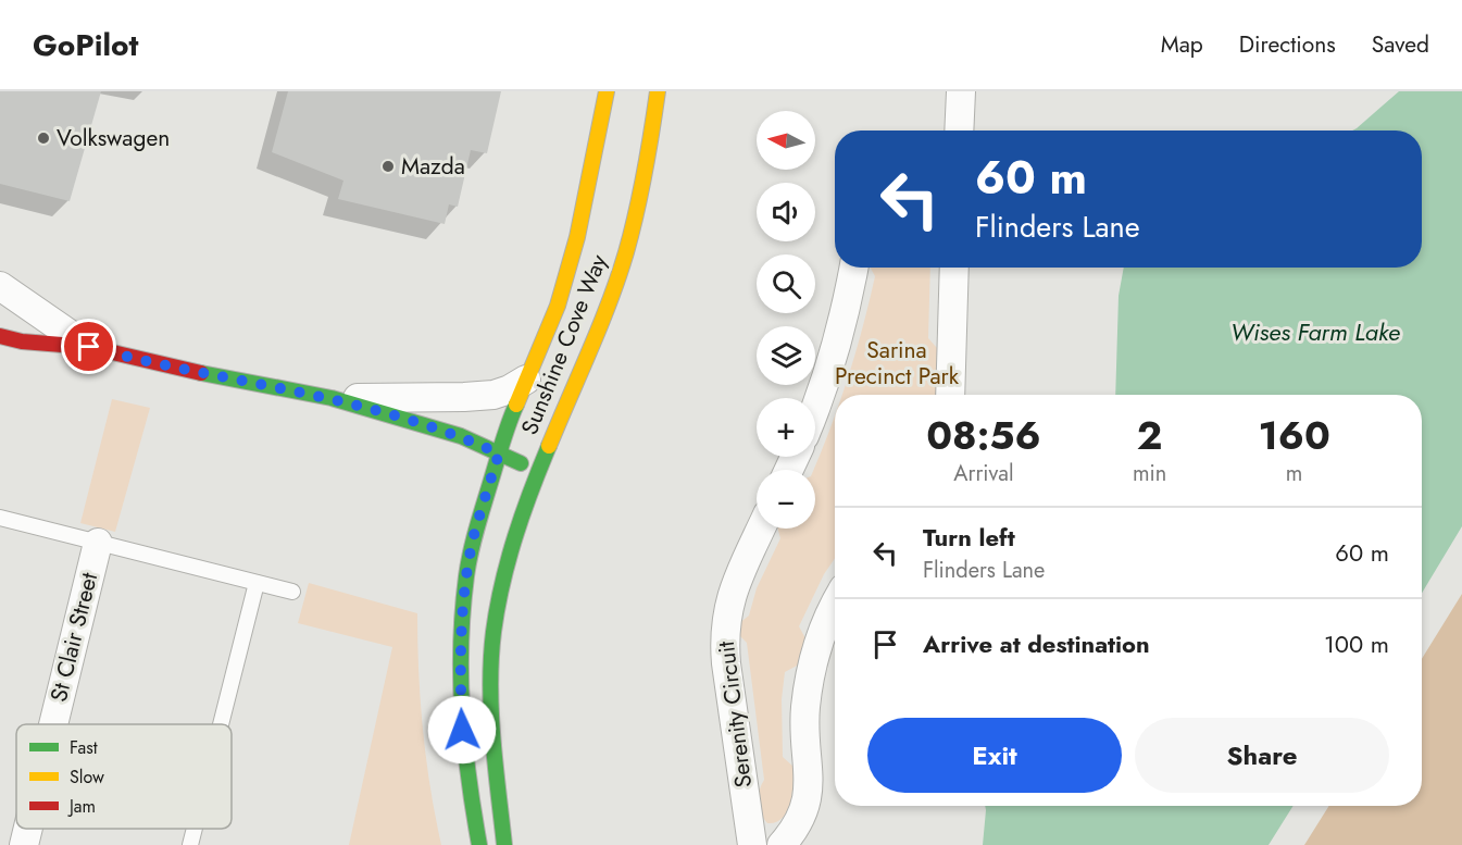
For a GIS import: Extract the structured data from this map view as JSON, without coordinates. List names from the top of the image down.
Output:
{
  "streets": {
    "street": ["Sunshine Cove Way", "St Clair Street", "Serenity Circuit"]
  },
  "water": ["Wises Farm Lake"],
  "parks": ["Sarina Precinct Park"],
  "places": ["Volkswagen", "Mazda"],
  "legend": ["Fast", "Slow", "Jam"],
  "north": "left",
  "page": {
    "header": "GoPilot",
    "nav": ["Map", "Directions", "Saved"],
    "map_buttons": ["+", "−"],
    "turn": ["60 m", "Flinders Lane"],
    "eta": [
      "08:56",
      "Arrival",
      "2",
      "min",
      "160",
      "m"
    ],
    "list": [
      {
        "name": "Turn left",
        "note": "Flinders Lane",
        "value": "60 m"
      },
      {
        "name": "Arrive at destination",
        "value": "100 m"
      }
    ],
    "buttons": ["Exit", "Share"]
  }
}
